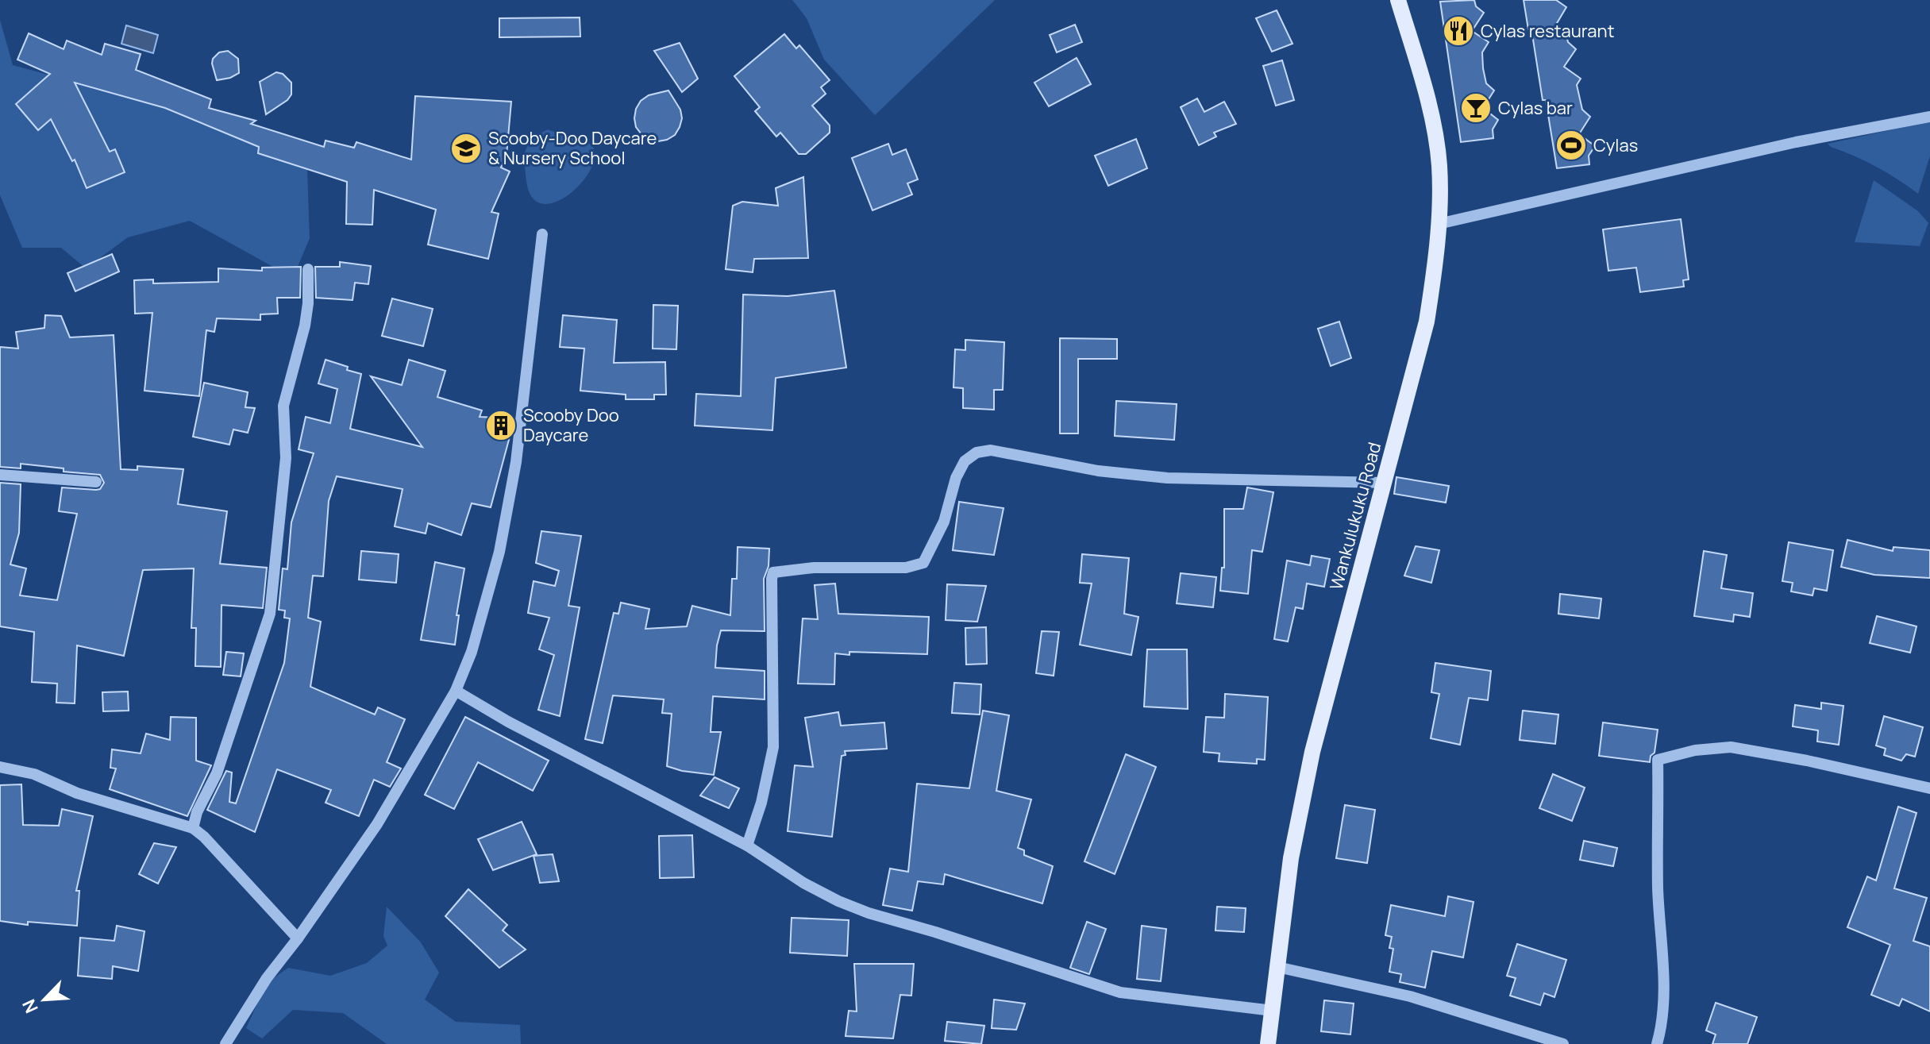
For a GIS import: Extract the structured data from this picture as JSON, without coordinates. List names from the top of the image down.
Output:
{
  "streets": {
    "main road": ["Wankulukuku Road"]
  },
  "places": {
    "restaurant": ["Cylas restaurant"],
    "bar": ["Cylas bar"],
    "sports": ["Cylas"],
    "school or university": ["Scooby-Doo Daycare & Nursery School"],
    "building": ["Scooby Doo Daycare"]
  },
  "north": "bottom left"
}
